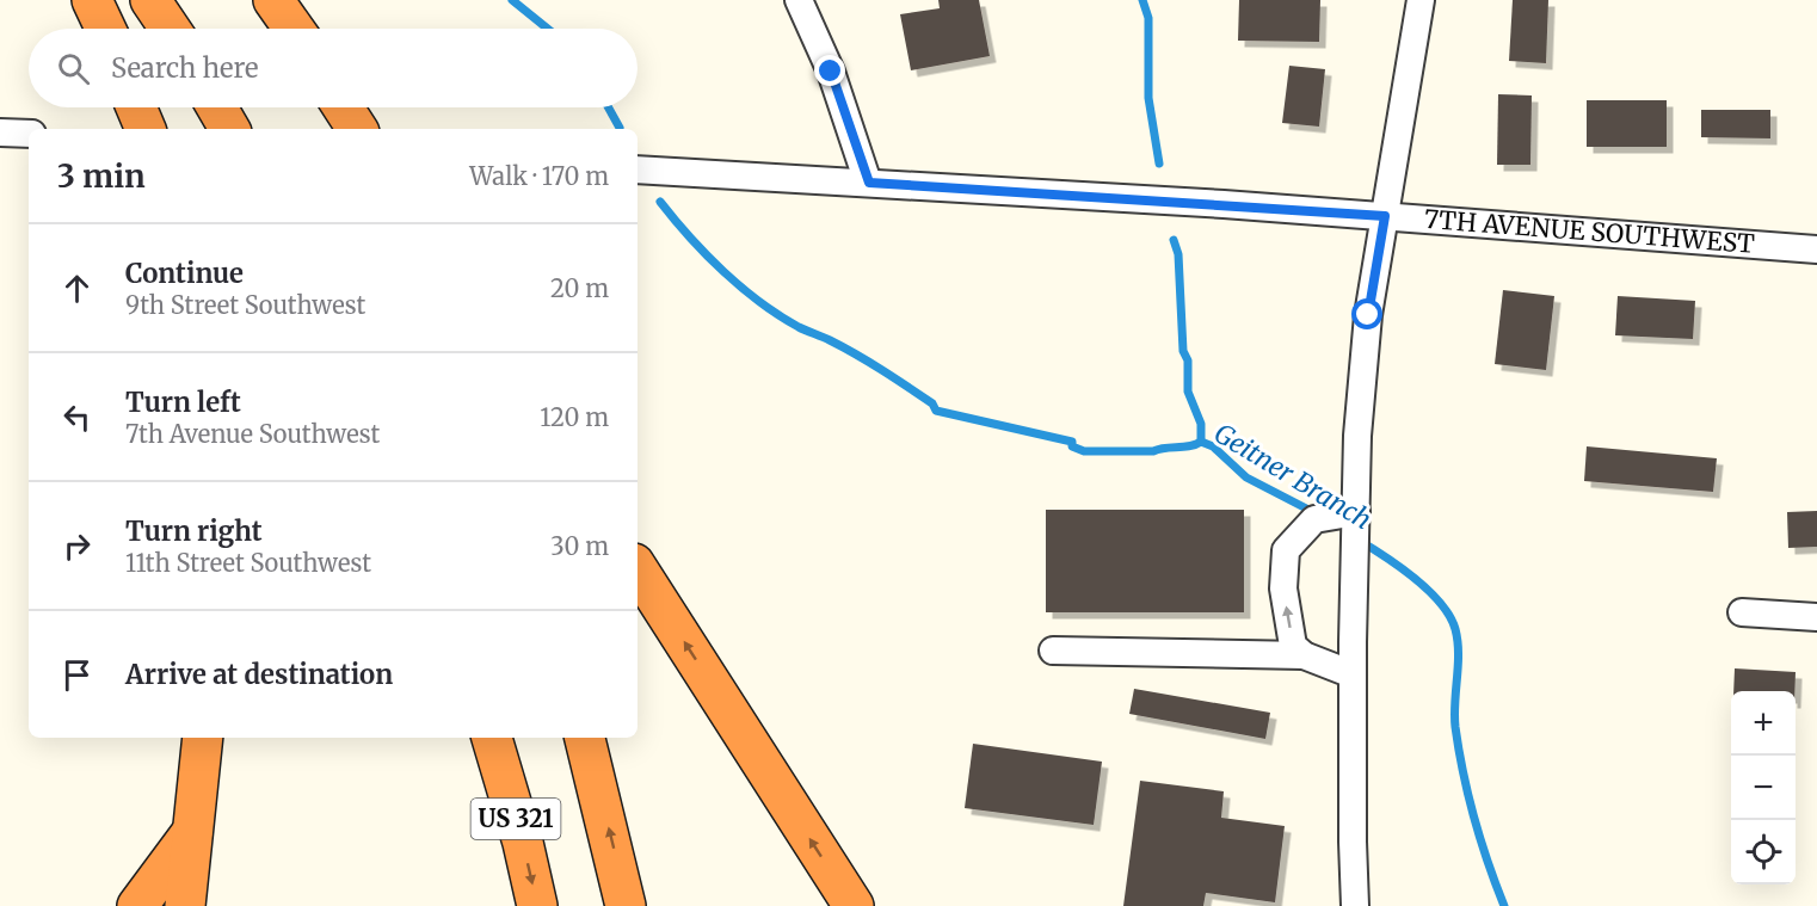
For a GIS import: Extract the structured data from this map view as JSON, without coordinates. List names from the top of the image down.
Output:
{
  "streets": {
    "highway": ["US 321"],
    "street": ["7TH AVENUE SOUTHWEST"]
  },
  "water": ["Geitner Branch"],
  "page": {
    "search": "Search here",
    "heading": ["3 min", "Walk · 170 m"],
    "list": [
      ["Continue", "9th Street Southwest", "20 m"],
      ["Turn left", "7th Avenue Southwest", "120 m"],
      ["Turn right", "11th Street Southwest", "30 m"],
      "Arrive at destination"
    ],
    "map_buttons": ["+", "−"]
  }
}
